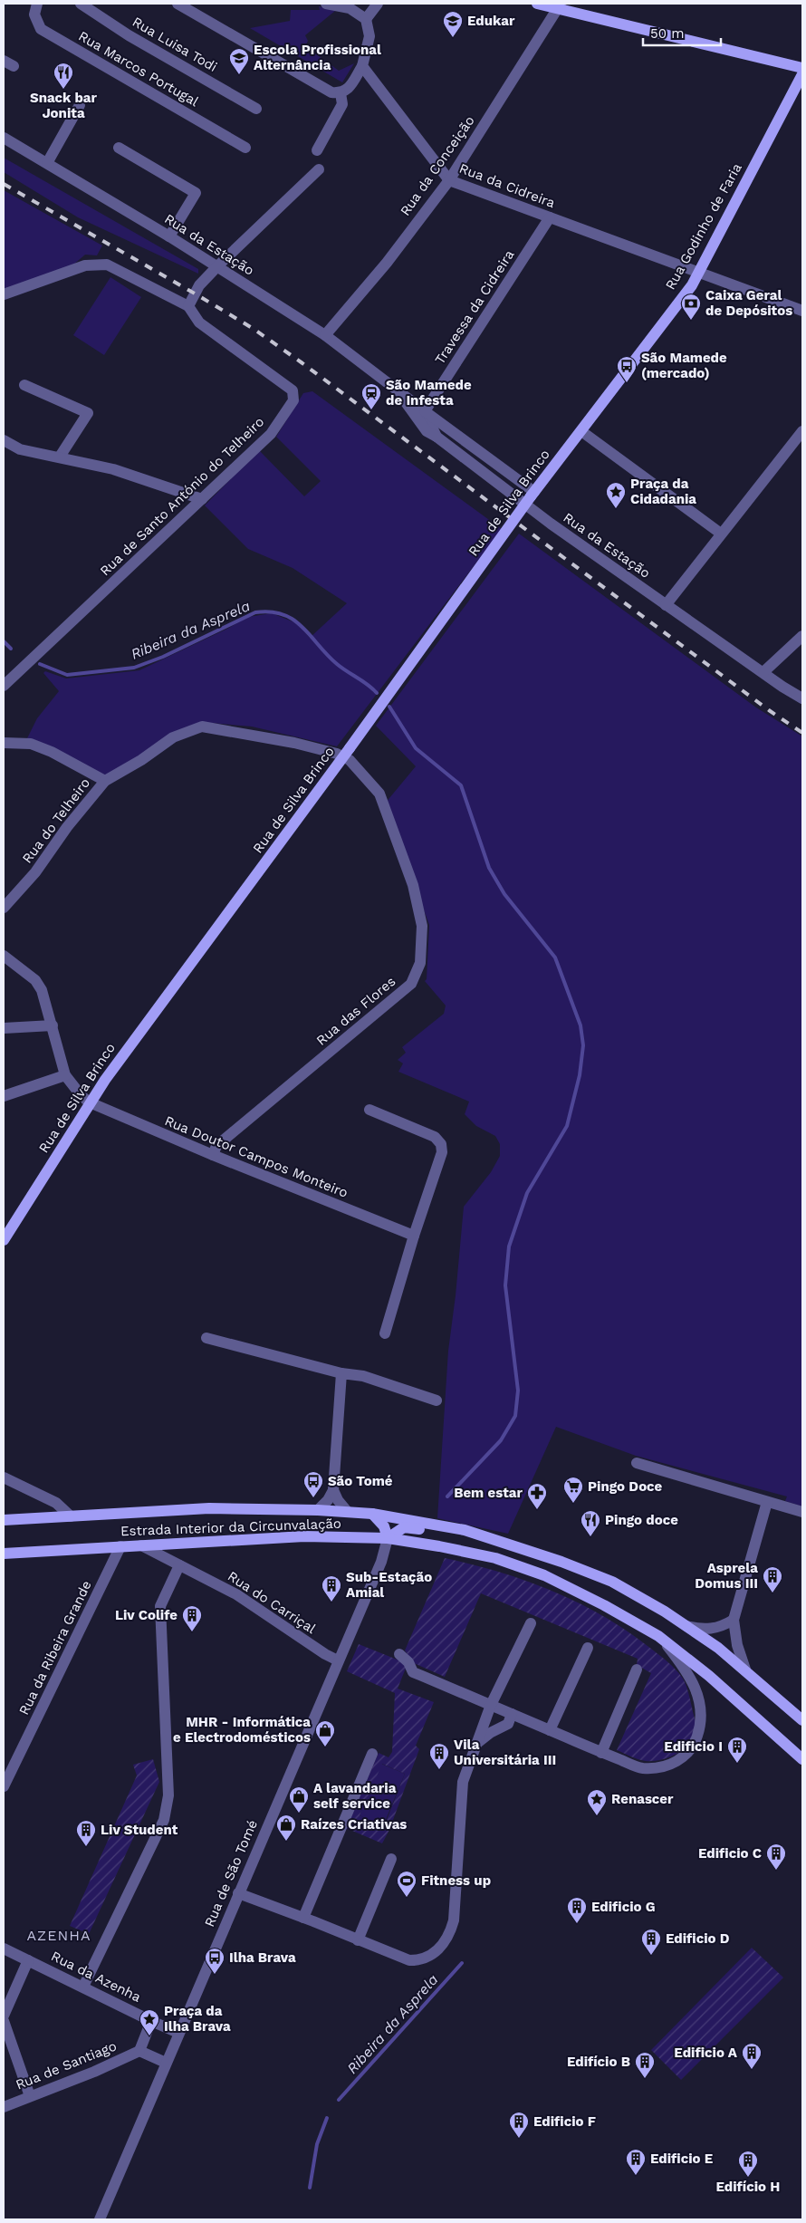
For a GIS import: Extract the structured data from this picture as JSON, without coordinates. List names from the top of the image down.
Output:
{
  "streets": {
    "main road": ["Rua Godinho de Faria", "Rua de Silva Brinco", "Estrada Interior da Circunvalação"],
    "street": [
      "Rua Luisa Todi",
      "Rua Marcos Portugal",
      "Rua da Conceição",
      "Rua da Cidreira",
      "Rua da Estação",
      "Travessa da Cidreira",
      "Rua de Santo António do Telheiro",
      "Rua do Telheiro",
      "Rua das Flores",
      "Rua Doutor Campos Monteiro",
      "Rua do Carriçal",
      "Rua da Ribeira Grande",
      "Rua de São Tomé",
      "Rua da Azenha",
      "Rua de Santiago"
    ]
  },
  "crossings": [
    ["Rua da Conceição", "Rua da Cidreira"],
    ["Rua da Conceição", "Rua da Estação"],
    ["Rua da Cidreira", "Rua Godinho de Faria"],
    ["Rua da Cidreira", "Travessa da Cidreira"],
    ["Rua Godinho de Faria", "Rua de Silva Brinco"],
    ["Rua da Estação", "Travessa da Cidreira"],
    ["Rua da Estação", "Rua de Silva Brinco"],
    ["Rua de Silva Brinco", "Rua do Telheiro"],
    ["Rua de Silva Brinco", "Rua das Flores"],
    ["Rua de Silva Brinco", "Rua Doutor Campos Monteiro"],
    ["Rua do Telheiro", "Rua das Flores"],
    ["Rua das Flores", "Rua Doutor Campos Monteiro"],
    ["Estrada Interior da Circunvalação", "Rua do Carriçal"],
    ["Estrada Interior da Circunvalação", "Rua da Ribeira Grande"],
    ["Estrada Interior da Circunvalação", "Rua de São Tomé"],
    ["Rua do Carriçal", "Rua de São Tomé"]
  ],
  "districts": ["AZENHA"],
  "water": ["Ribeira da Asprela"],
  "places": {
    "school or university": ["Edukar", "Escola Profissional Alternância"],
    "restaurant": ["Snack bar Jonita", "Pingo doce"],
    "bank": ["Caixa Geral de Depósitos"],
    "bus stop": ["São Mamede (mercado)", "São Tomé", "Ilha Brava"],
    "station": ["São Mamede de Infesta"],
    "place": ["Praça da Cidadania", "Renascer", "Praça da Ilha Brava"],
    "supermarket": ["Pingo Doce"],
    "pharmacy": ["Bem estar"],
    "building": [
      "Asprela Domus III",
      "Sub-Estação Amial",
      "Liv Colife",
      "Edificio I",
      "Vila Universitária III",
      "Liv Student",
      "Edificio C",
      "Edificio G",
      "Edificio D",
      "Edificio A",
      "Edifício B",
      "Edificio F",
      "Edificio E",
      "Edifício H"
    ],
    "shop": ["MHR - Informática e Electrodomésticos", "A lavandaria self service", "Raízes Criativas"],
    "sports": ["Fitness up"]
  },
  "scale_bar": "50 m"
}
